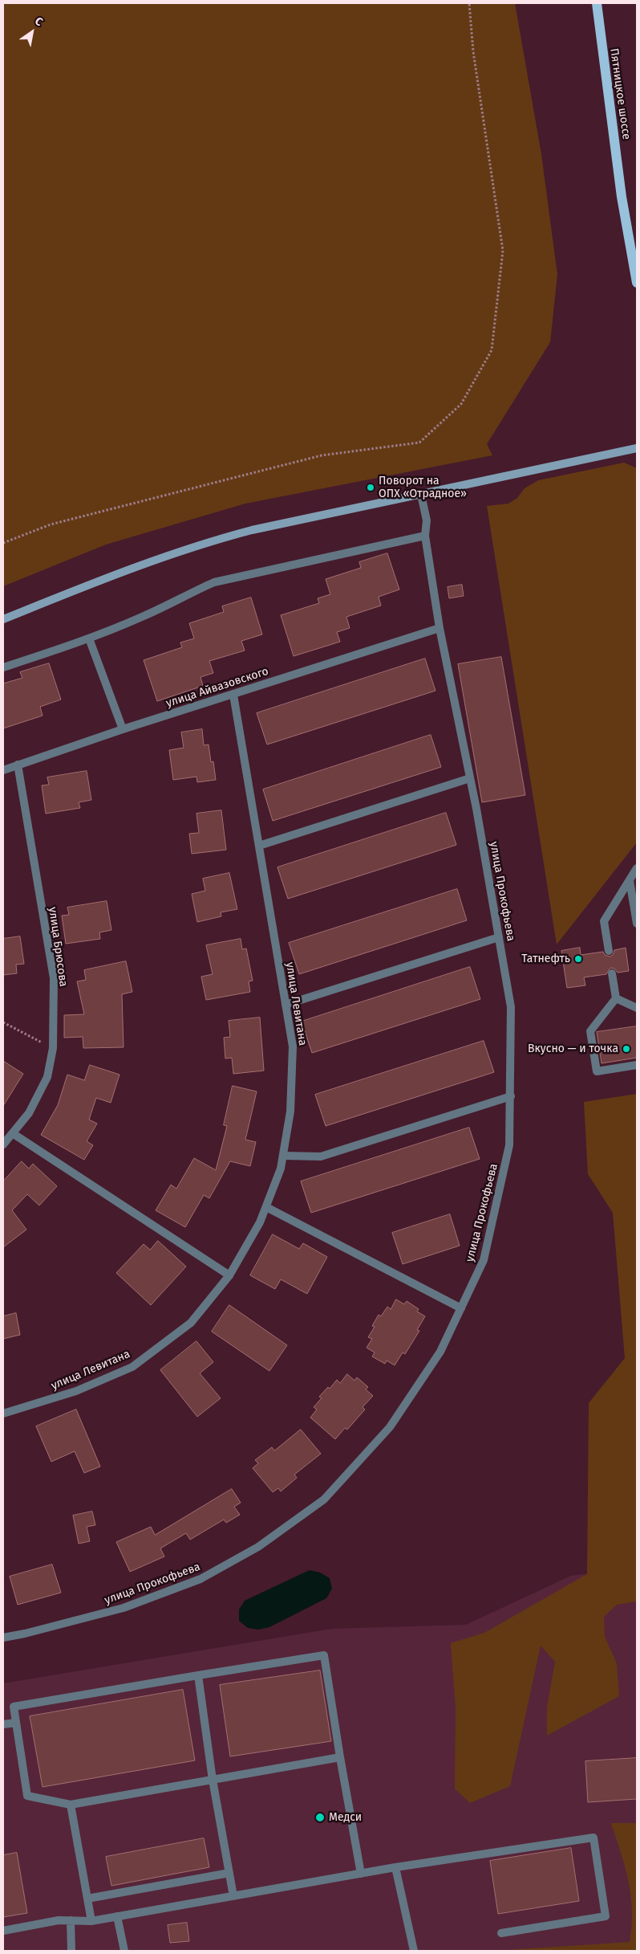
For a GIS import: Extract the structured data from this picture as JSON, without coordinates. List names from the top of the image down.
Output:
{
  "streets": {
    "main road": ["Пятницкое шоссе"],
    "street": [
      "улица Айвазовского",
      "улица Прокофьева",
      "улица Брюсова",
      "улица Левитана"
    ]
  },
  "crossings": [
    ["улица Айвазовского", "улица Прокофьева"],
    ["улица Айвазовского", "улица Брюсова"],
    ["улица Айвазовского", "улица Левитана"]
  ],
  "places": [
    "Поворот на ОПХ «Отрадное»",
    "Татнефть",
    "Вкусно — и точка",
    "Медси"
  ],
  "north": "top right"
}
